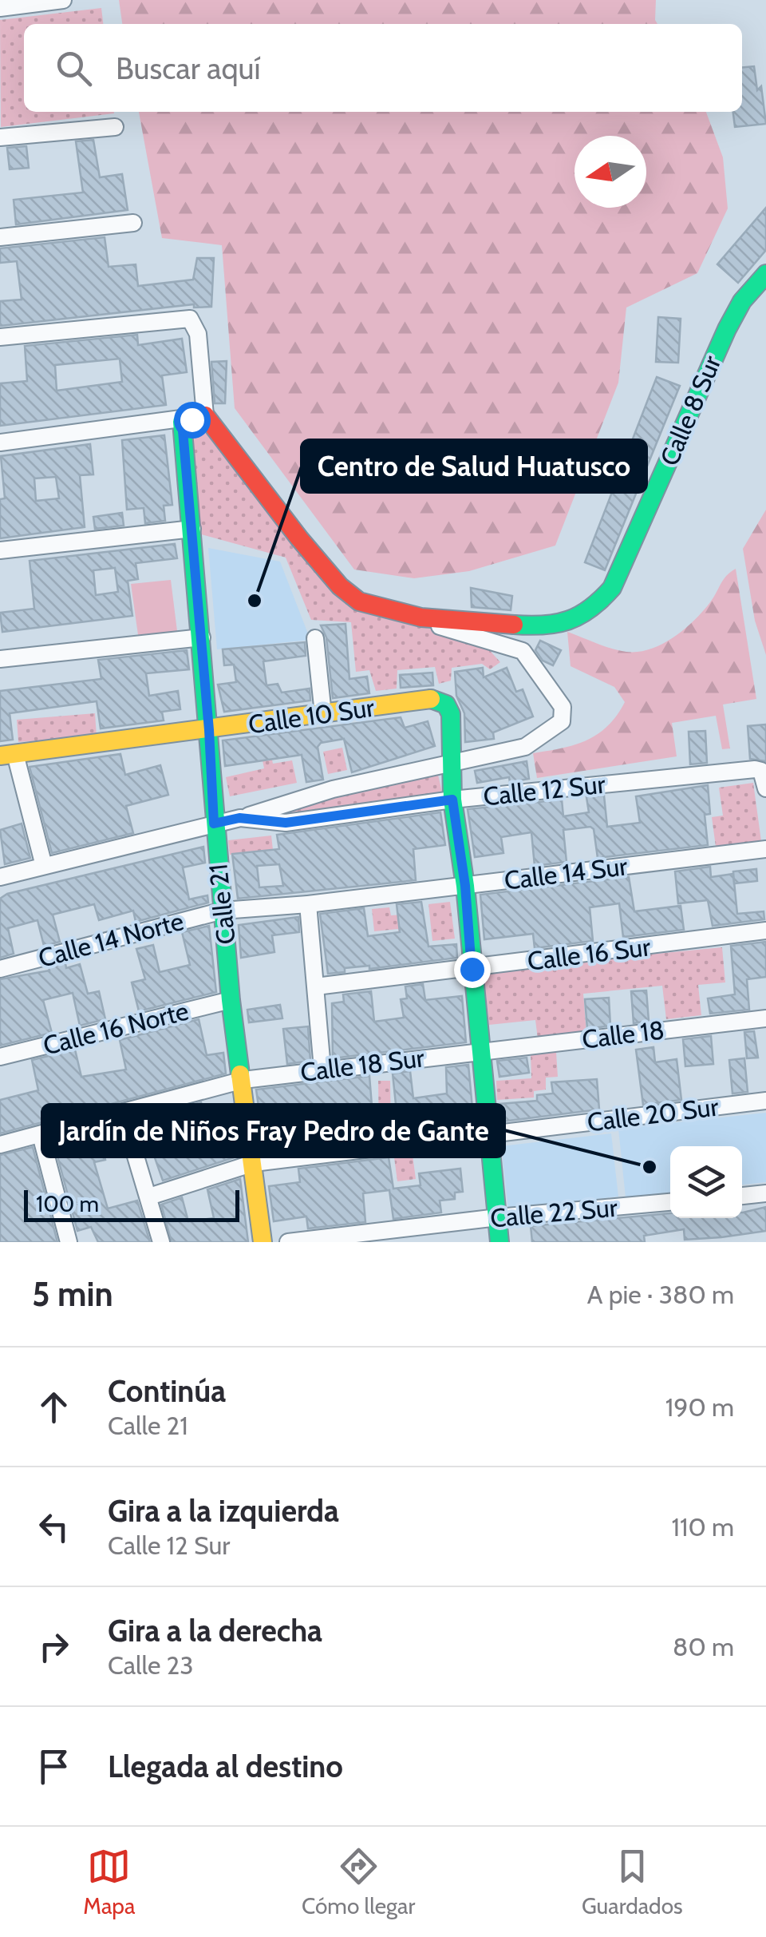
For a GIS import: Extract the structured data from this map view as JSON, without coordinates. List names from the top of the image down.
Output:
{
  "streets": {
    "street": [
      "Calle 8 Sur",
      "Calle 10 Sur",
      "Calle 12 Sur",
      "Calle 14 Sur",
      "Calle 21",
      "Calle 14 Norte",
      "Calle 16 Sur",
      "Calle 16 Norte",
      "Calle 18",
      "Calle 18 Sur",
      "Calle 20 Sur",
      "Calle 22 Sur"
    ]
  },
  "crossings": [
    ["Calle 8 Sur", "Calle 10 Sur"],
    ["Calle 8 Sur", "Calle 12 Sur"],
    ["Calle 10 Sur", "Calle 21"],
    ["Calle 12 Sur", "Calle 21"],
    ["Calle 14 Sur", "Calle 21"],
    ["Calle 14 Sur", "Calle 14 Norte"],
    ["Calle 21", "Calle 14 Norte"],
    ["Calle 21", "Calle 16 Norte"],
    ["Calle 21", "Calle 18 Sur"],
    ["Calle 21", "Calle 20 Sur"],
    ["Calle 18", "Calle 18 Sur"]
  ],
  "places": ["Centro de Salud Huatusco", "Jardín de Niños Fray Pedro de Gante"],
  "scale_bar": "100 m",
  "north": "left",
  "page": {
    "search": "Buscar aquí",
    "scale": "100 m",
    "heading": ["5 min", "A pie · 380 m"],
    "list": [
      ["Continúa", "Calle 21", "190 m"],
      ["Gira a la izquierda", "Calle 12 Sur", "110 m"],
      ["Gira a la derecha", "Calle 23", "80 m"],
      "Llegada al destino"
    ],
    "nav": ["Mapa", "Cómo llegar", "Guardados"]
  }
}
